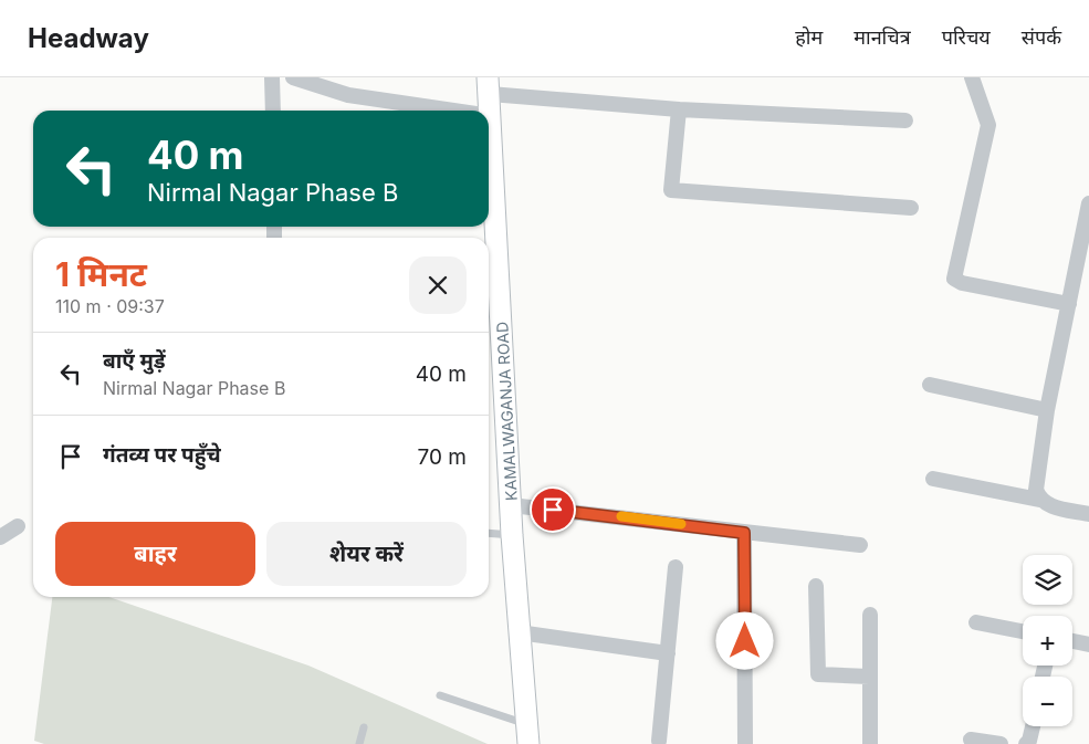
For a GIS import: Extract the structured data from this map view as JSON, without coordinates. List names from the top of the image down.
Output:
{
  "streets": {
    "main road": ["KAMALWAGANJA ROAD"]
  },
  "page": {
    "header": "Headway",
    "nav": [
      "होम",
      "मानचित्र",
      "परिचय",
      "संपर्क"
    ],
    "turn": ["40 m", "Nirmal Nagar Phase B"],
    "heading": ["1 मिनट", "110 m · 09:37"],
    "list": [
      {
        "name": "बाएँ मुड़ें",
        "note": "Nirmal Nagar Phase B",
        "value": "40 m"
      },
      {
        "name": "गंतव्य पर पहुँचे",
        "value": "70 m"
      }
    ],
    "buttons": ["बाहर", "शेयर करें"],
    "map_buttons": ["+", "−"]
  }
}
